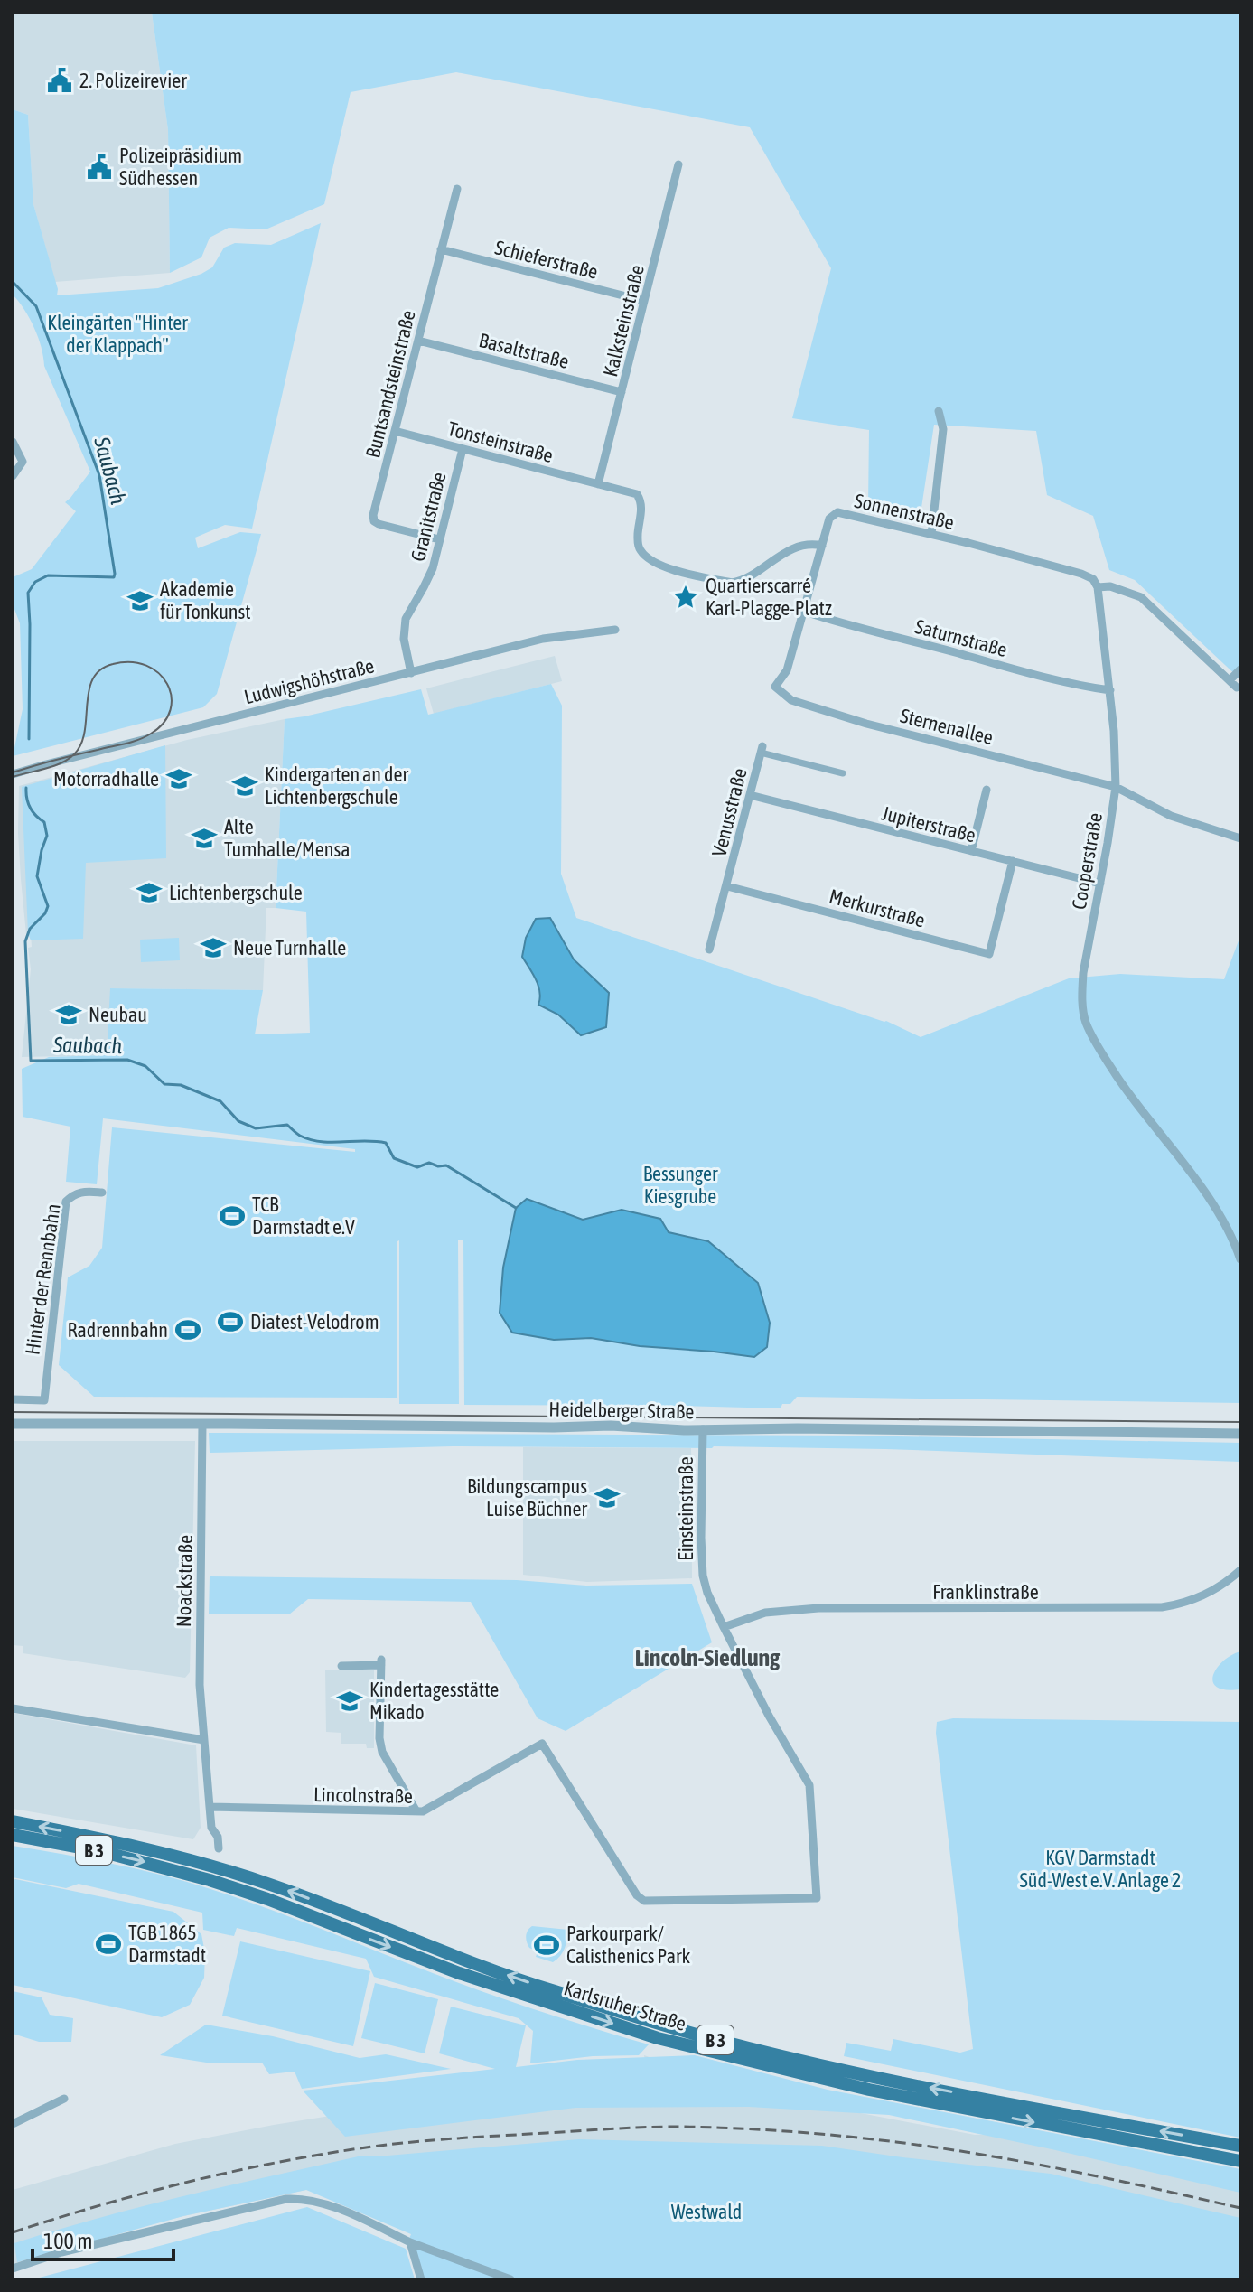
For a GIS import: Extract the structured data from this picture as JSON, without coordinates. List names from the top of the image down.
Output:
{
  "streets": {
    "main road": ["B 3", "Karlsruher Straße"],
    "street": [
      "Schieferstraße",
      "Kalksteinstraße",
      "Basaltstraße",
      "Buntsandsteinstraße",
      "Tonsteinstraße",
      "Sonnenstraße",
      "Granitstraße",
      "Saturnstraße",
      "Ludwigshöhstraße",
      "Sternenallee",
      "Venusstraße",
      "Jupiterstraße",
      "Cooperstraße",
      "Merkurstraße",
      "Hinter der Rennbahn",
      "Heidelberger Straße",
      "Einsteinstraße",
      "Noackstraße",
      "Franklinstraße",
      "Lincolnstraße"
    ]
  },
  "crossings": [
    ["Schieferstraße", "Kalksteinstraße"],
    ["Schieferstraße", "Buntsandsteinstraße"],
    ["Kalksteinstraße", "Basaltstraße"],
    ["Kalksteinstraße", "Tonsteinstraße"],
    ["Basaltstraße", "Buntsandsteinstraße"],
    ["Buntsandsteinstraße", "Tonsteinstraße"],
    ["Buntsandsteinstraße", "Granitstraße"],
    ["Tonsteinstraße", "Sonnenstraße"],
    ["Tonsteinstraße", "Granitstraße"],
    ["Sonnenstraße", "Saturnstraße"],
    ["Sonnenstraße", "Sternenallee"],
    ["Sonnenstraße", "Cooperstraße"],
    ["Granitstraße", "Ludwigshöhstraße"],
    ["Saturnstraße", "Cooperstraße"],
    ["Sternenallee", "Cooperstraße"],
    ["Venusstraße", "Jupiterstraße"],
    ["Venusstraße", "Merkurstraße"],
    ["Jupiterstraße", "Cooperstraße"],
    ["Jupiterstraße", "Merkurstraße"],
    ["Heidelberger Straße", "Einsteinstraße"],
    ["Heidelberger Straße", "Noackstraße"],
    ["Einsteinstraße", "Franklinstraße"],
    ["Einsteinstraße", "Lincolnstraße"],
    ["Noackstraße", "Lincolnstraße"]
  ],
  "districts": ["Lincoln-Siedlung"],
  "water": ["Saubach"],
  "parks": [
    "Kleingärten \"Hinter der Klappach\"",
    "Bessunger Kiesgrube",
    "KGV Darmstadt Süd-West e.V. Anlage 2",
    "Westwald"
  ],
  "places": {
    "public building": ["2. Polizeirevier", "Polizeipräsidium Südhessen"],
    "place": ["Quartierscarré Karl-Plagge-Platz"],
    "school or university": [
      "Akademie für Tonkunst",
      "Motorradhalle",
      "Kindergarten an der Lichtenbergschule",
      "Alte Turnhalle/Mensa",
      "Lichtenbergschule",
      "Neue Turnhalle",
      "Neubau",
      "Bildungscampus Luise Büchner",
      "Kindertagesstätte Mikado"
    ],
    "sports": [
      "TCB Darmstadt e.V",
      "Diatest-Velodrom",
      "Radrennbahn",
      "TGB 1865 Darmstadt",
      "Parkourpark/ Calisthenics Park"
    ]
  },
  "scale_bar": "100 m"
}
